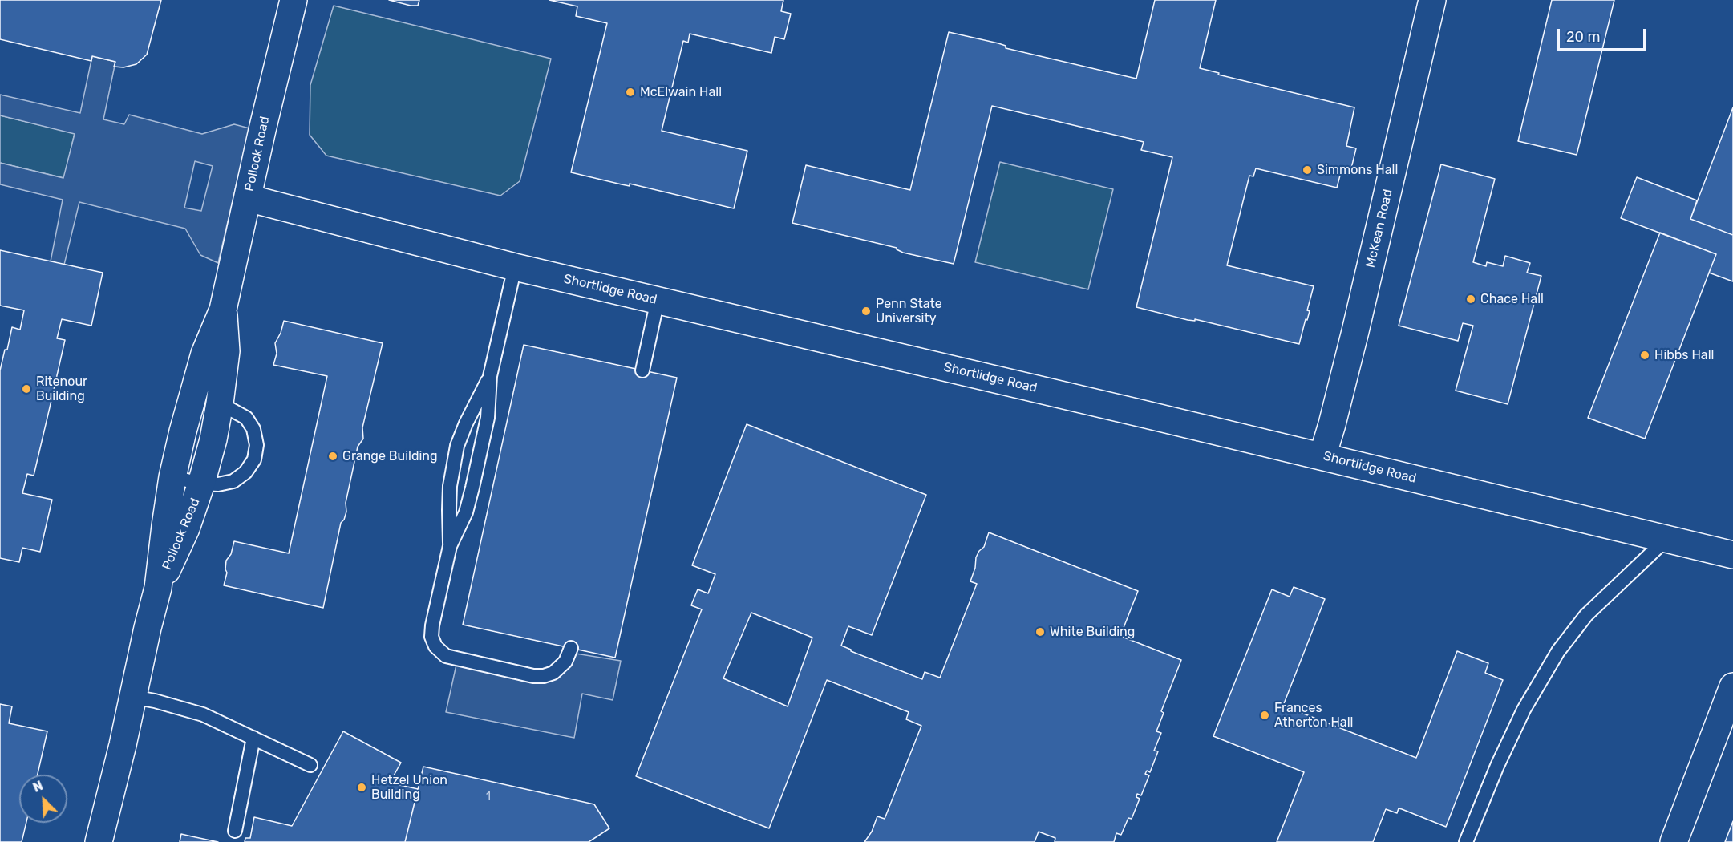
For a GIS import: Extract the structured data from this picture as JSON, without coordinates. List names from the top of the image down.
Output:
{
  "streets": {
    "street": ["Pollock Road", "McKean Road", "Shortlidge Road"]
  },
  "crossings": [
    ["Pollock Road", "Shortlidge Road"],
    ["McKean Road", "Shortlidge Road"]
  ],
  "places": [
    "McElwain Hall",
    "Simmons Hall",
    "Chace Hall",
    "Penn State University",
    "Hibbs Hall",
    "Ritenour Building",
    "Grange Building",
    "White Building",
    "Frances Atherton Hall",
    "Hetzel Union Building"
  ],
  "house_numbers": ["1"],
  "scale_bar": "20 m",
  "north": "top left"
}
